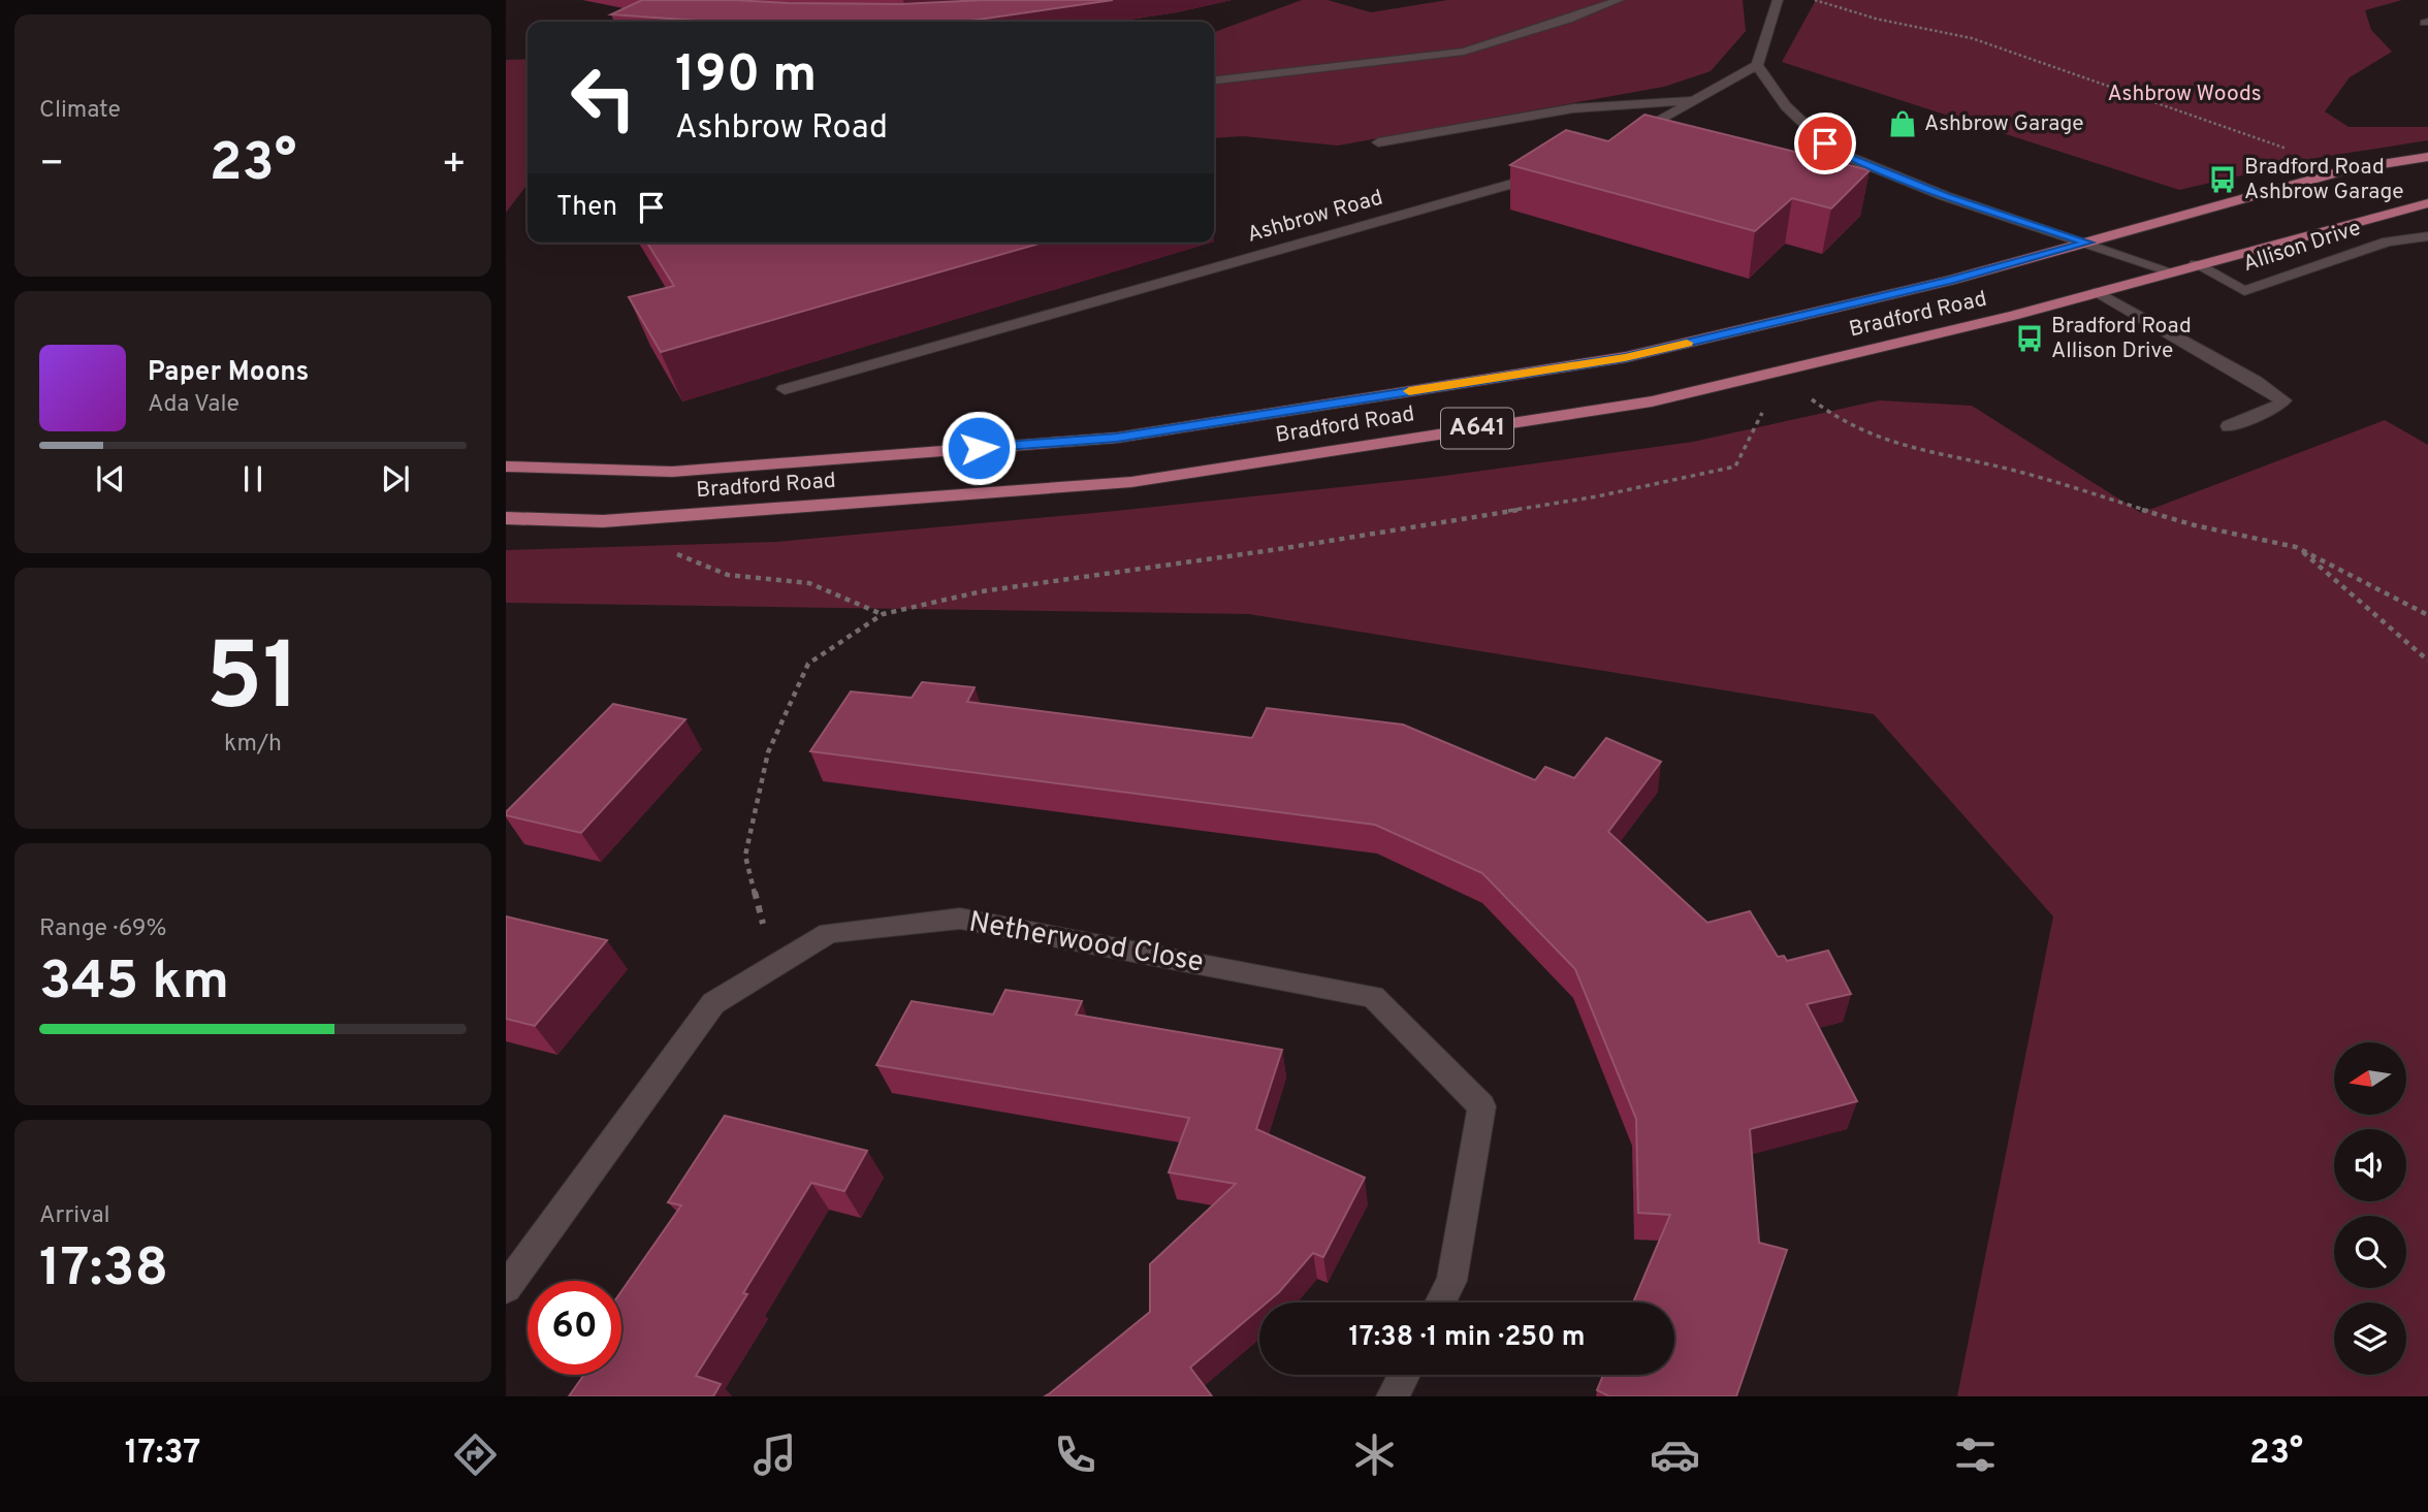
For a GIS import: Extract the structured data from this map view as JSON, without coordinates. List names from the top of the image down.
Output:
{
  "streets": {
    "main road": ["Bradford Road", "A641"],
    "street": ["Ashbrow Road", "Allison Drive", "Netherwood Close"]
  },
  "crossings": [
    ["Allison Drive", "Bradford Road"],
    ["Bradford Road", "A641"]
  ],
  "parks": ["Ashbrow Woods"],
  "places": {
    "shop": ["Ashbrow Garage"],
    "bus stop": ["Bradford Road Ashbrow Garage", "Bradford Road Allison Drive"]
  },
  "north": "left",
  "page": {
    "tile": [
      "Climate",
      ["51", "km/h"],
      ["Range · 69%", "345 km"],
      ["Arrival", "17:38"]
    ],
    "turn": ["190 m", "Ashbrow Road"],
    "heat": ["−", "23°", "+"],
    "then": "Then",
    "song": ["Paper Moons", "Ada Vale"],
    "limit": "60",
    "trip": "17:38 · 1 min · 250 m",
    "tabs": ["17:37", "23°"]
  }
}
